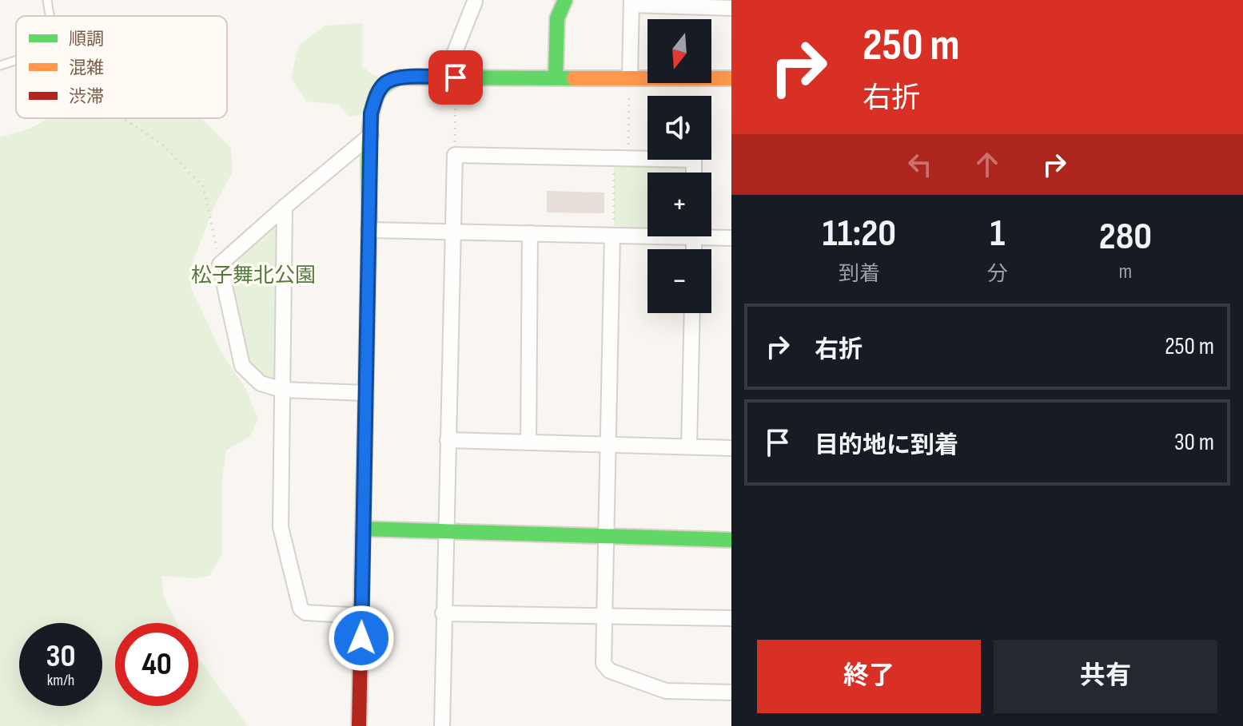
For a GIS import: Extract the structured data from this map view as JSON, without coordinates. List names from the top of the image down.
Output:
{
  "parks": ["松子舞北公園"],
  "legend": ["順調", "混雑", "渋滞"],
  "north": "bottom",
  "page": {
    "turn": ["250 m", "右折"],
    "map_buttons": ["+", "−"],
    "eta": [
      "11:20",
      "到着",
      "1",
      "分",
      "280",
      "m"
    ],
    "list": [
      {
        "name": "右折",
        "value": "250 m"
      },
      {
        "name": "目的地に到着",
        "value": "30 m"
      }
    ],
    "speed": "30 km/h",
    "limit": "40",
    "buttons": ["終了", "共有"]
  }
}
